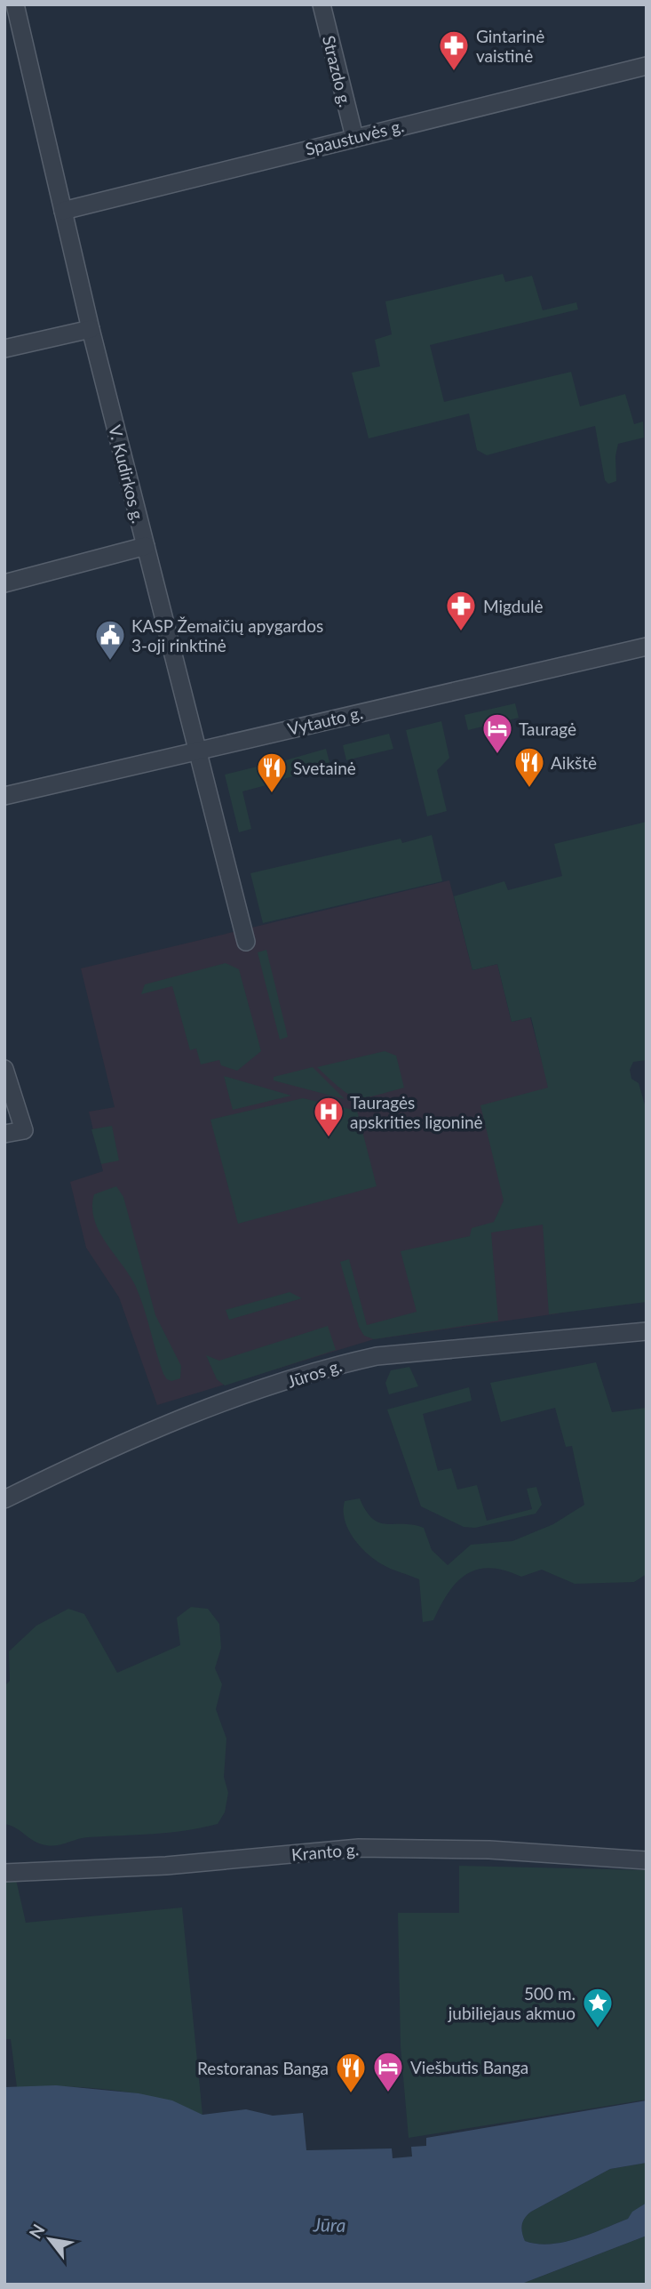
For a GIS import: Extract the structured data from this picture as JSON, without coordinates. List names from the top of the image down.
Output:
{
  "streets": {
    "street": [
      "Strazdo g.",
      "Spaustuvės g.",
      "V. Kudirkos g.",
      "Vytauto g.",
      "Jūros g.",
      "Kranto g."
    ]
  },
  "crossings": [
    ["Strazdo g.", "Spaustuvės g."],
    ["Spaustuvės g.", "V. Kudirkos g."],
    ["V. Kudirkos g.", "Vytauto g."]
  ],
  "water": ["Jūra"],
  "places": {
    "pharmacy": ["Gintarinė vaistinė", "Migdulė"],
    "public building": ["KASP Žemaičių apygardos 3-oji rinktinė"],
    "hotel": ["Tauragė", "Viešbutis Banga"],
    "restaurant": ["Aikštė", "Svetainė", "Restoranas Banga"],
    "hospital": ["Tauragės apskrities ligoninė"],
    "place": ["500 m. jubiliejaus akmuo"]
  },
  "north": "top left"
}
